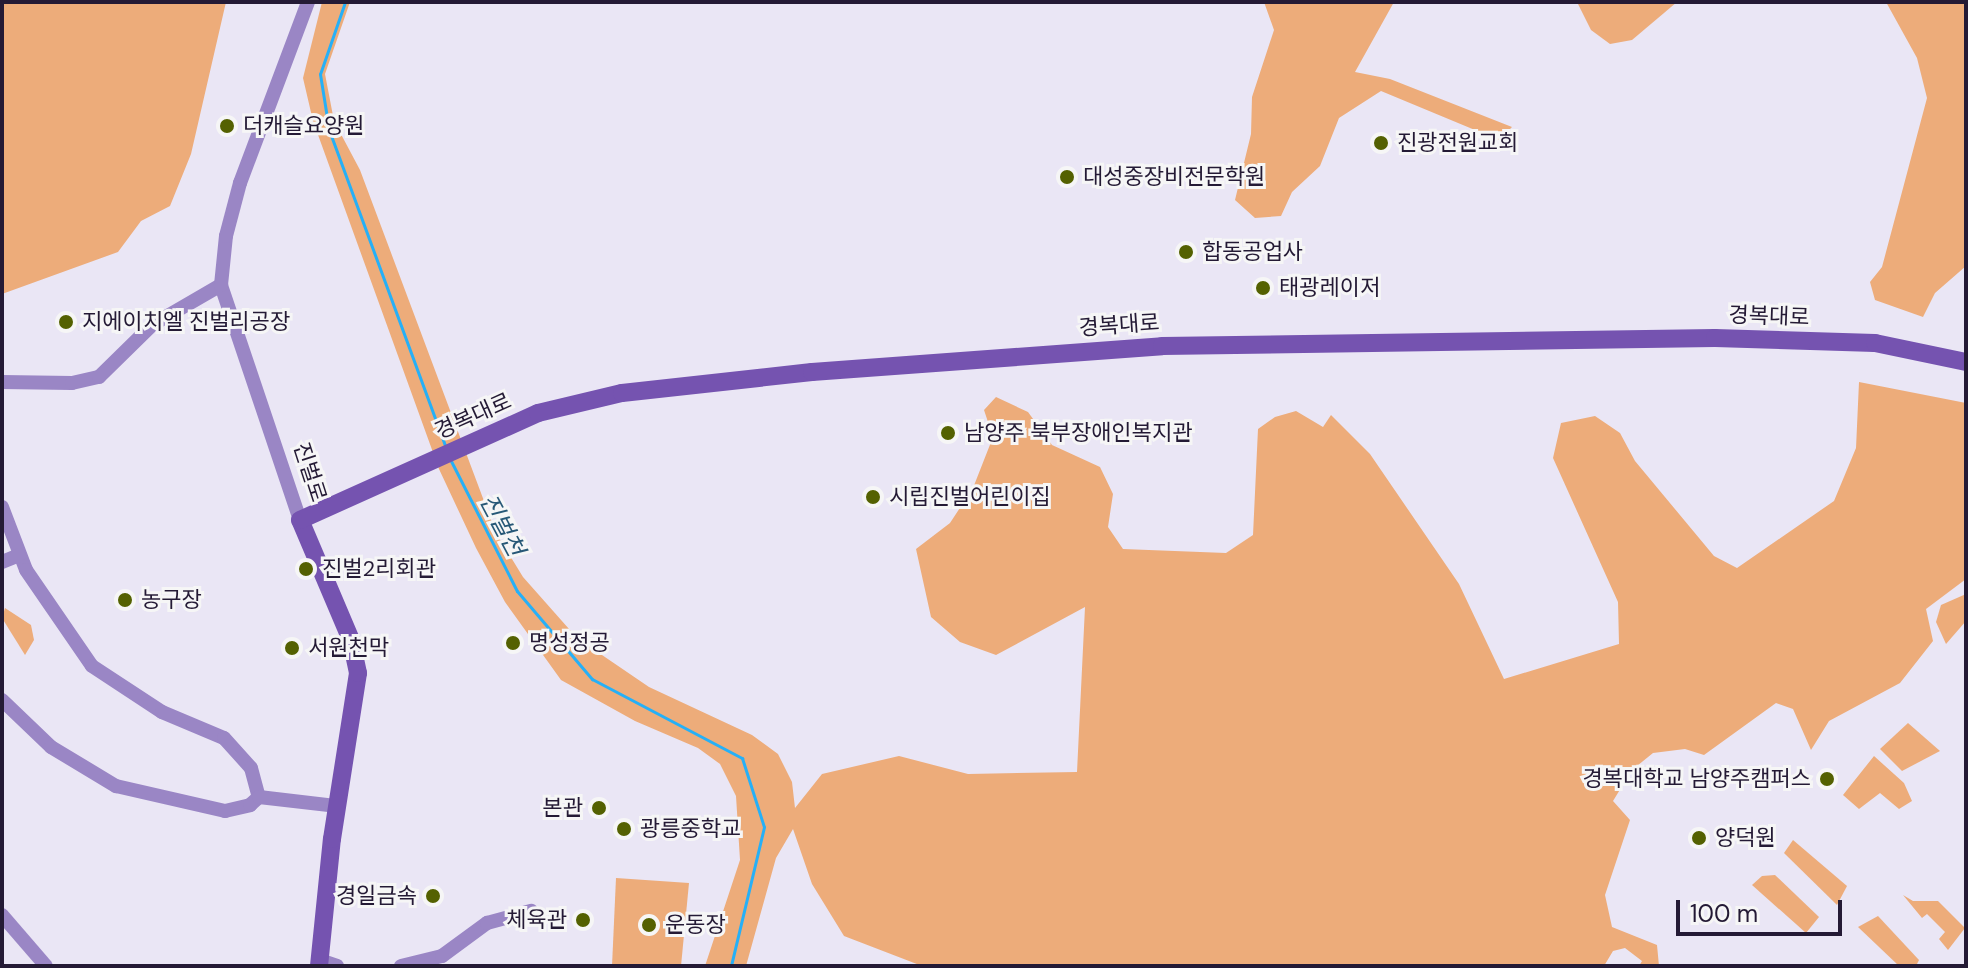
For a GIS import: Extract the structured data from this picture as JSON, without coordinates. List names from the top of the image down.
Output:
{
  "streets": {
    "street": ["경복대로", "진벌로"]
  },
  "crossings": [
    ["경복대로", "진벌로"]
  ],
  "water": ["진벌천"],
  "places": [
    "더캐슬요양원",
    "진광전원교회",
    "대성중장비전문학원",
    "합동공업사",
    "태광레이저",
    "지에이치엘 진벌리공장",
    "남양주 북부장애인복지관",
    "시립진벌어린이집",
    "진벌2리회관",
    "농구장",
    "명성정공",
    "서원천막",
    "경복대학교 남양주캠퍼스",
    "본관",
    "광릉중학교",
    "양덕원",
    "경일금속",
    "체육관",
    "운동장"
  ],
  "scale_bar": "100 m"
}
